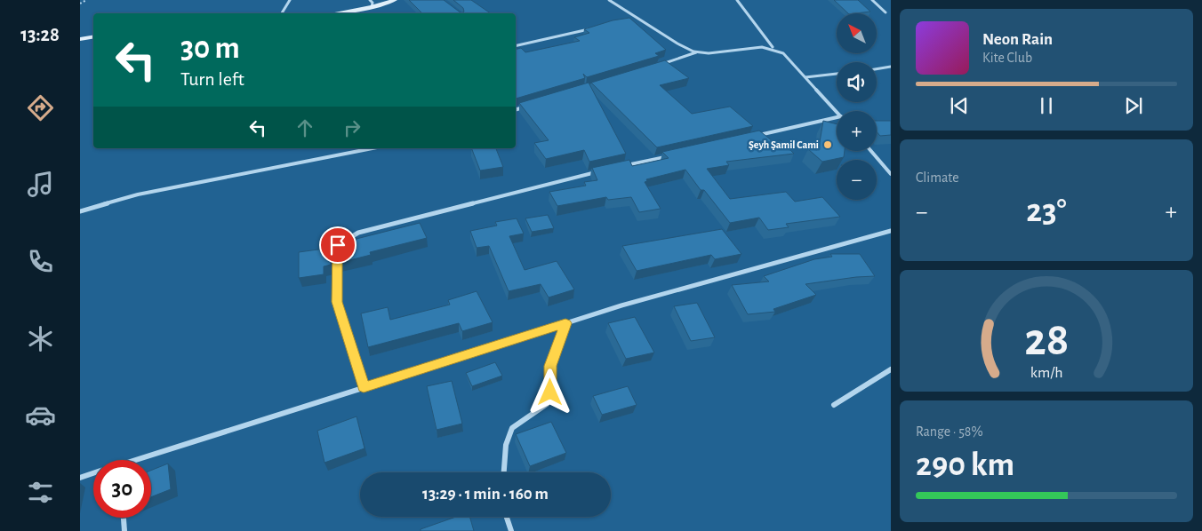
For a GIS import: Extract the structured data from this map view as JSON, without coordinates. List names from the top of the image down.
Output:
{
  "places": ["Şeyh Şamil Cami"],
  "north": "top left",
  "page": {
    "tabs": "13:28",
    "map_buttons": ["+", "−"],
    "turn": ["30 m", "Turn left"],
    "song": ["Neon Rain", "Kite Club"],
    "tile": [
      "Climate",
      ["Range · 58%", "290 km"]
    ],
    "heat": ["−", "23°", "+"],
    "limit": "30",
    "trip": "13:29 · 1 min · 160 m",
    "gauge": ["28", "km/h"]
  }
}
